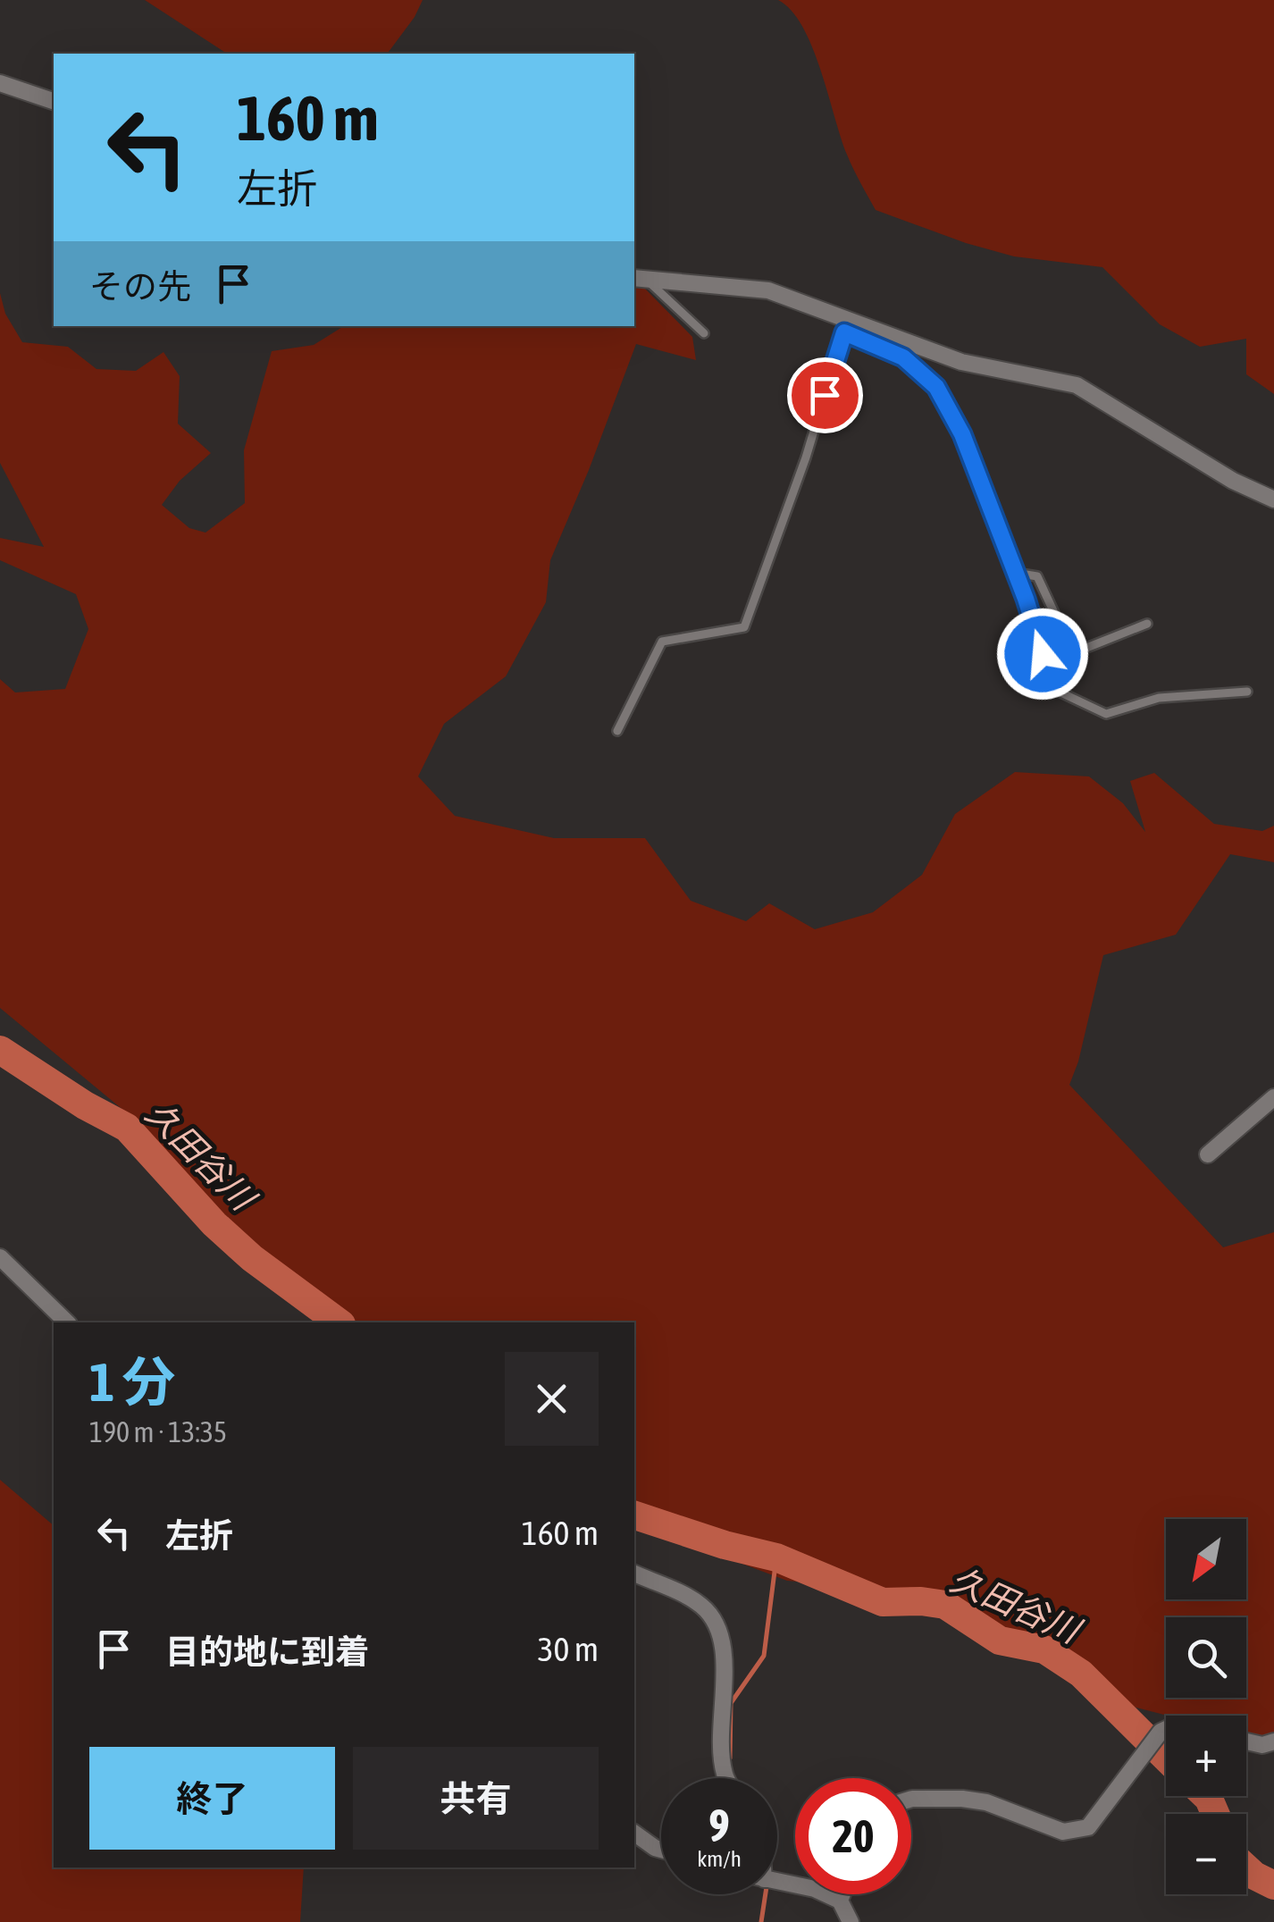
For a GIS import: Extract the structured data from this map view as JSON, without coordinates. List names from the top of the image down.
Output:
{
  "water": ["久田谷川"],
  "north": "bottom left",
  "page": {
    "turn": ["160 m", "左折"],
    "then": "その先",
    "heading": ["1 分", "190 m · 13:35"],
    "list": [
      {
        "name": "左折",
        "value": "160 m"
      },
      {
        "name": "目的地に到着",
        "value": "30 m"
      }
    ],
    "map_buttons": ["+", "−"],
    "buttons": ["終了", "共有"],
    "speed": "9 km/h",
    "limit": "20"
  }
}
